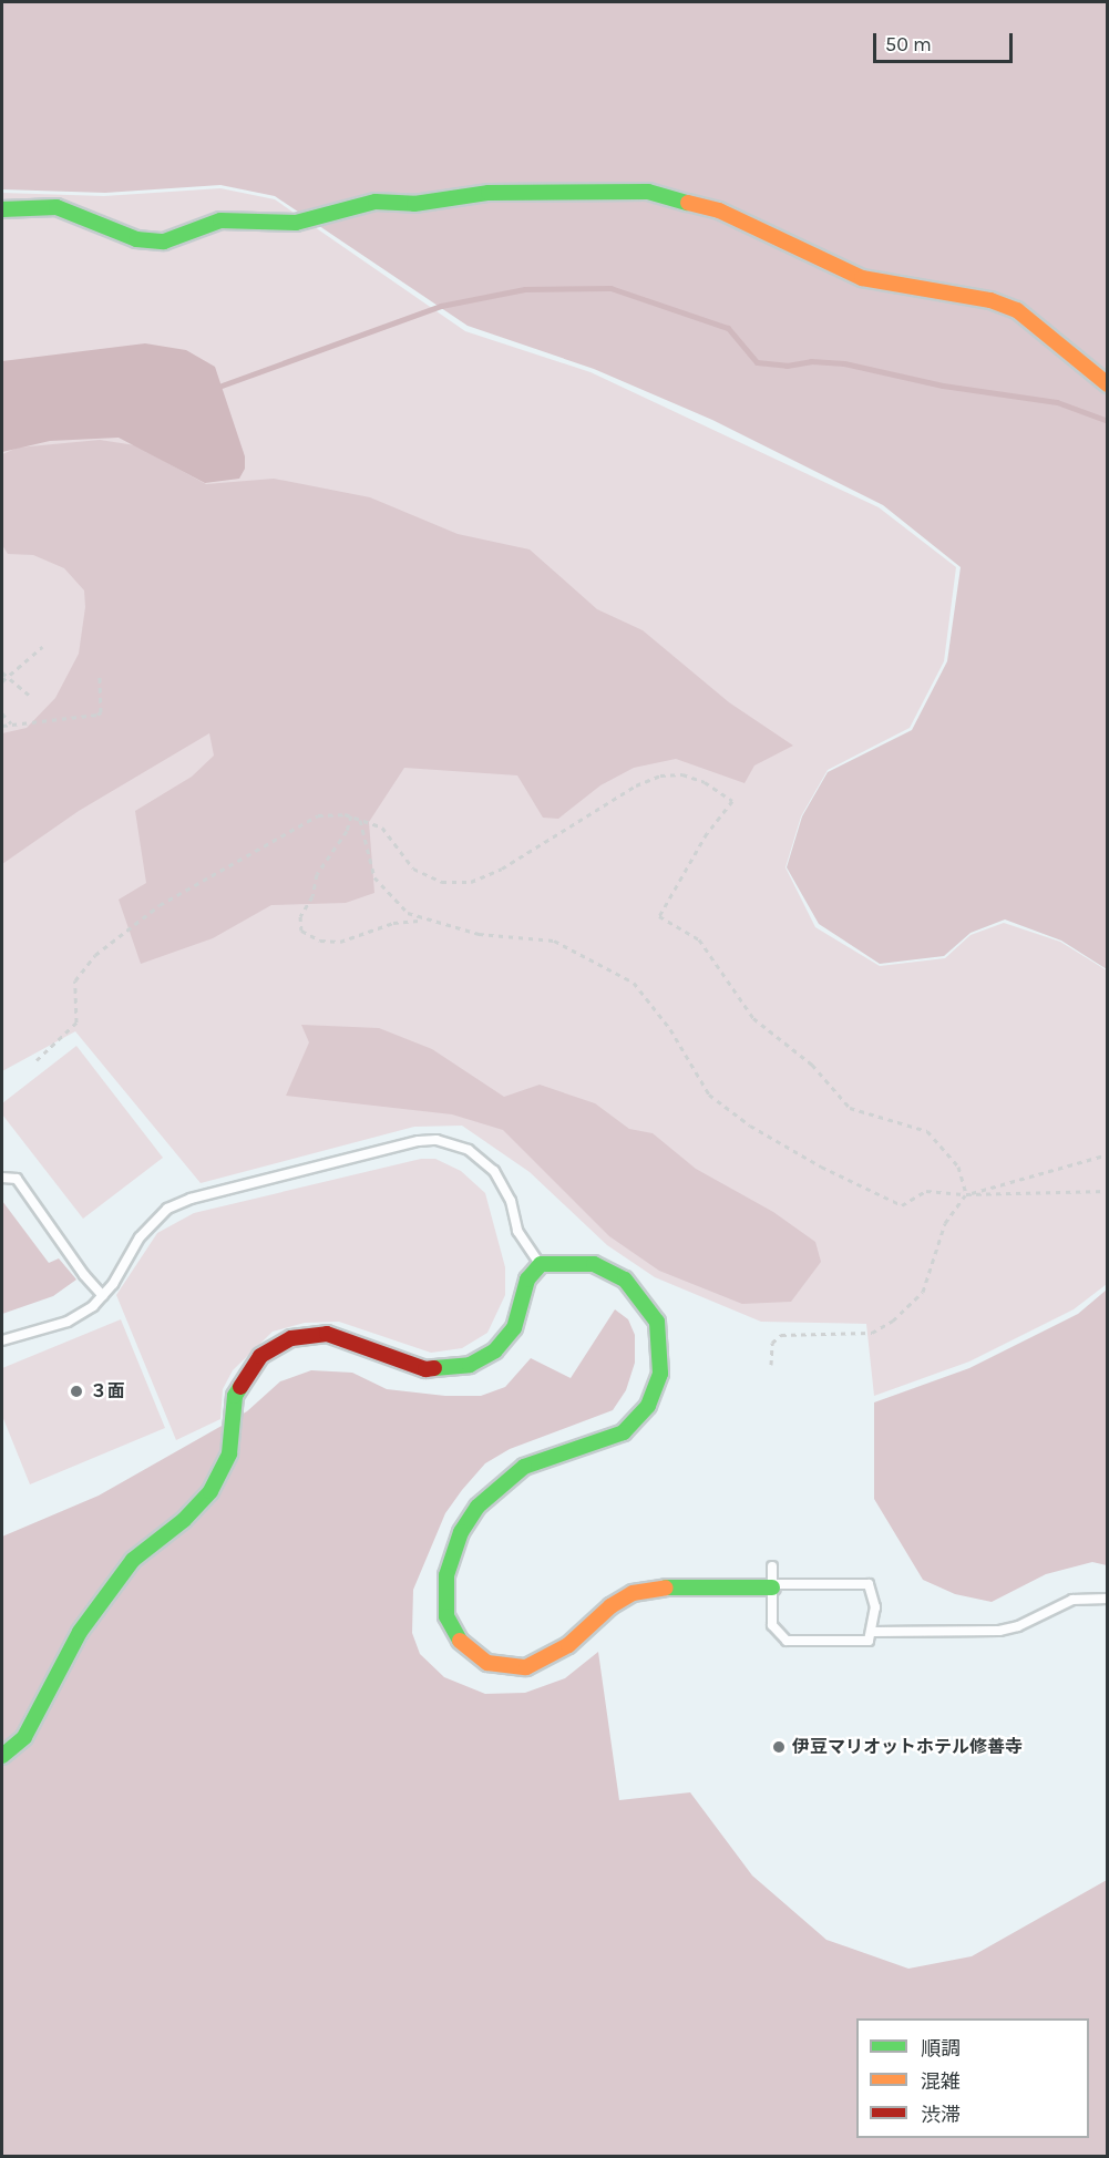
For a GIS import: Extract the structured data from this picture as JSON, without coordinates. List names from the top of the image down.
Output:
{
  "places": ["３面", "伊豆マリオットホテル修善寺"],
  "legend": ["順調", "混雑", "渋滞"],
  "scale_bar": "50 m"
}
